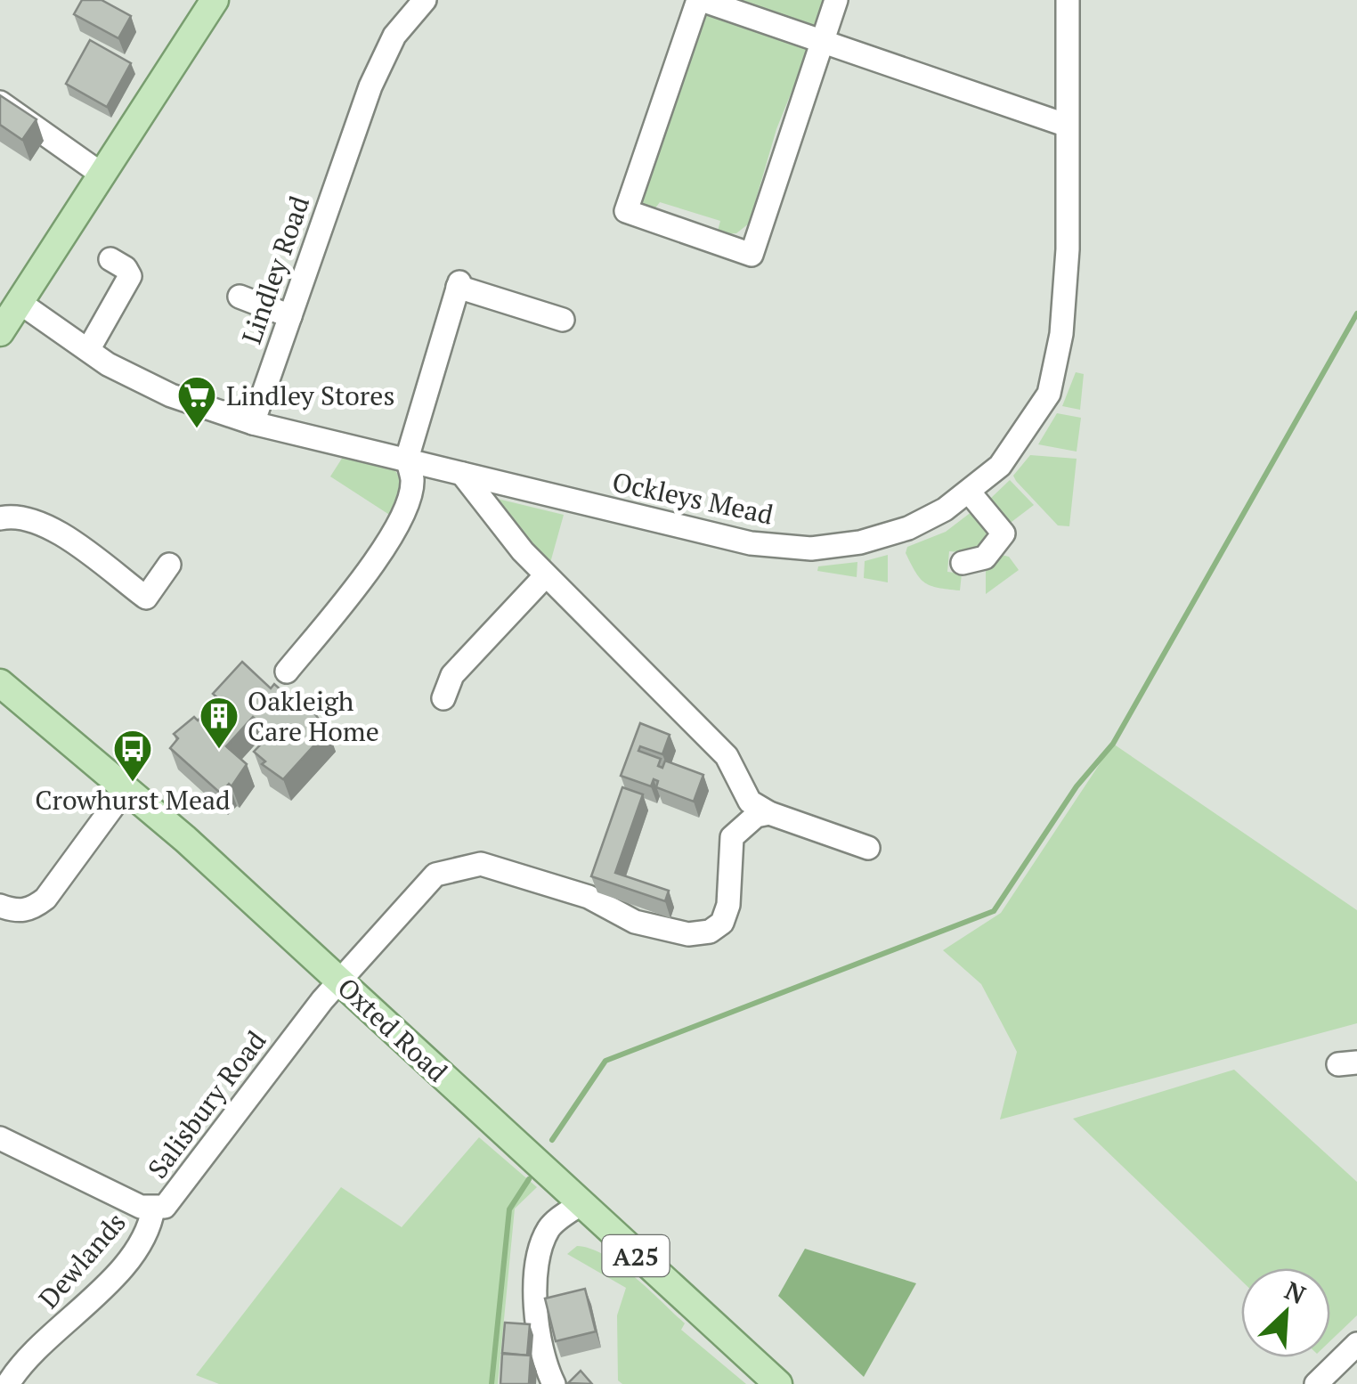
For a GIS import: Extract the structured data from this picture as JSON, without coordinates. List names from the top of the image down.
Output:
{
  "streets": {
    "main road": ["Oxted Road", "A25"],
    "street": [
      "Lindley Road",
      "Ockleys Mead",
      "Salisbury Road",
      "Dewlands"
    ]
  },
  "crossings": [
    ["Lindley Road", "Ockleys Mead"],
    ["Oxted Road", "Salisbury Road"],
    ["Salisbury Road", "Dewlands"]
  ],
  "places": {
    "supermarket": ["Lindley Stores"],
    "building": ["Oakleigh Care Home"],
    "bus stop": ["Crowhurst Mead"]
  },
  "north": "top right"
}
